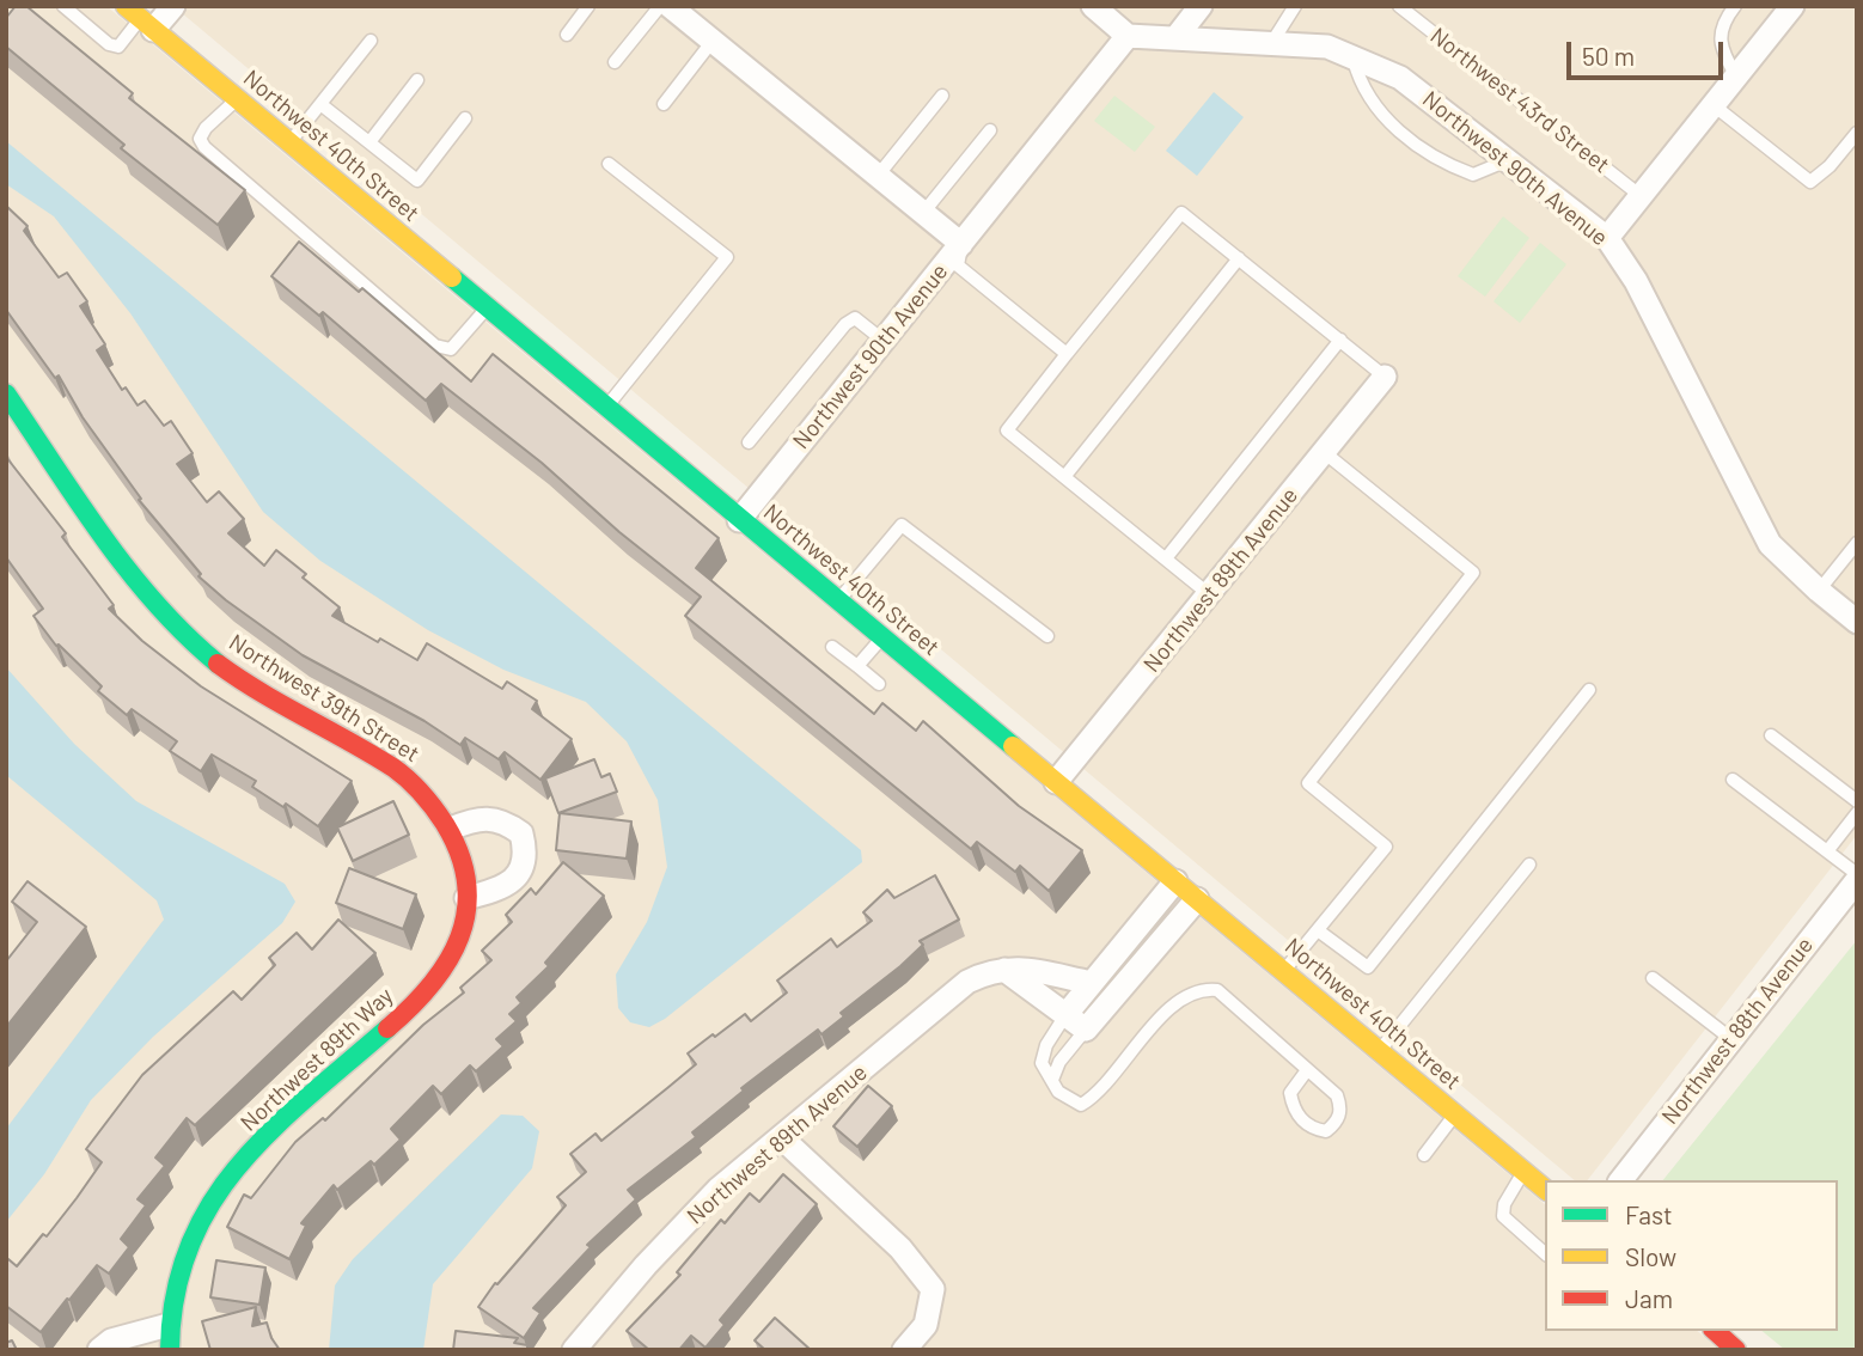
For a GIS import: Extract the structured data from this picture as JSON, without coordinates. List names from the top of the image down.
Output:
{
  "streets": {
    "street": [
      "Northwest 40th Street",
      "Northwest 90th Avenue",
      "Northwest 89th Avenue",
      "Northwest 39th Street",
      "Northwest 88th Avenue",
      "Northwest 89th Way"
    ],
    "lane": ["Northwest 43rd Street"]
  },
  "crossings": [
    ["Northwest 40th Street", "Northwest 90th Avenue"],
    ["Northwest 40th Street", "Northwest 89th Avenue"],
    ["Northwest 39th Street", "Northwest 89th Way"]
  ],
  "legend": ["Fast", "Slow", "Jam"],
  "scale_bar": "50 m"
}
